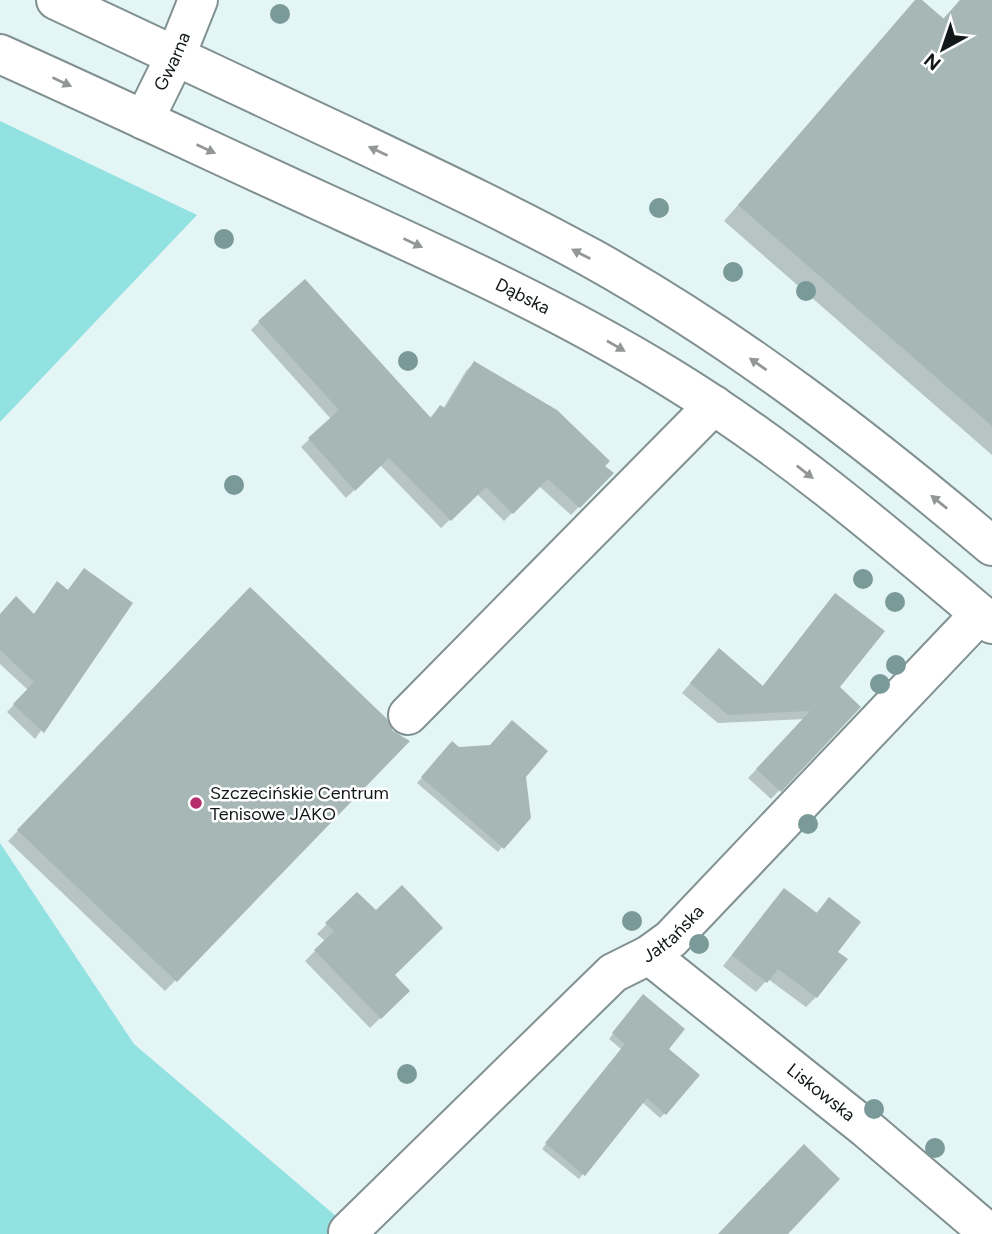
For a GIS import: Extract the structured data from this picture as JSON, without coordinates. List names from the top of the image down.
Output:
{
  "streets": {
    "street": [
      "Gwarna",
      "Dąbska",
      "Jałtańska",
      "Liskowska"
    ]
  },
  "crossings": [
    ["Gwarna", "Dąbska"],
    ["Dąbska", "Jałtańska"],
    ["Jałtańska", "Liskowska"]
  ],
  "places": ["Szczecińskie Centrum Tenisowe JAKO"],
  "north": "bottom left"
}
